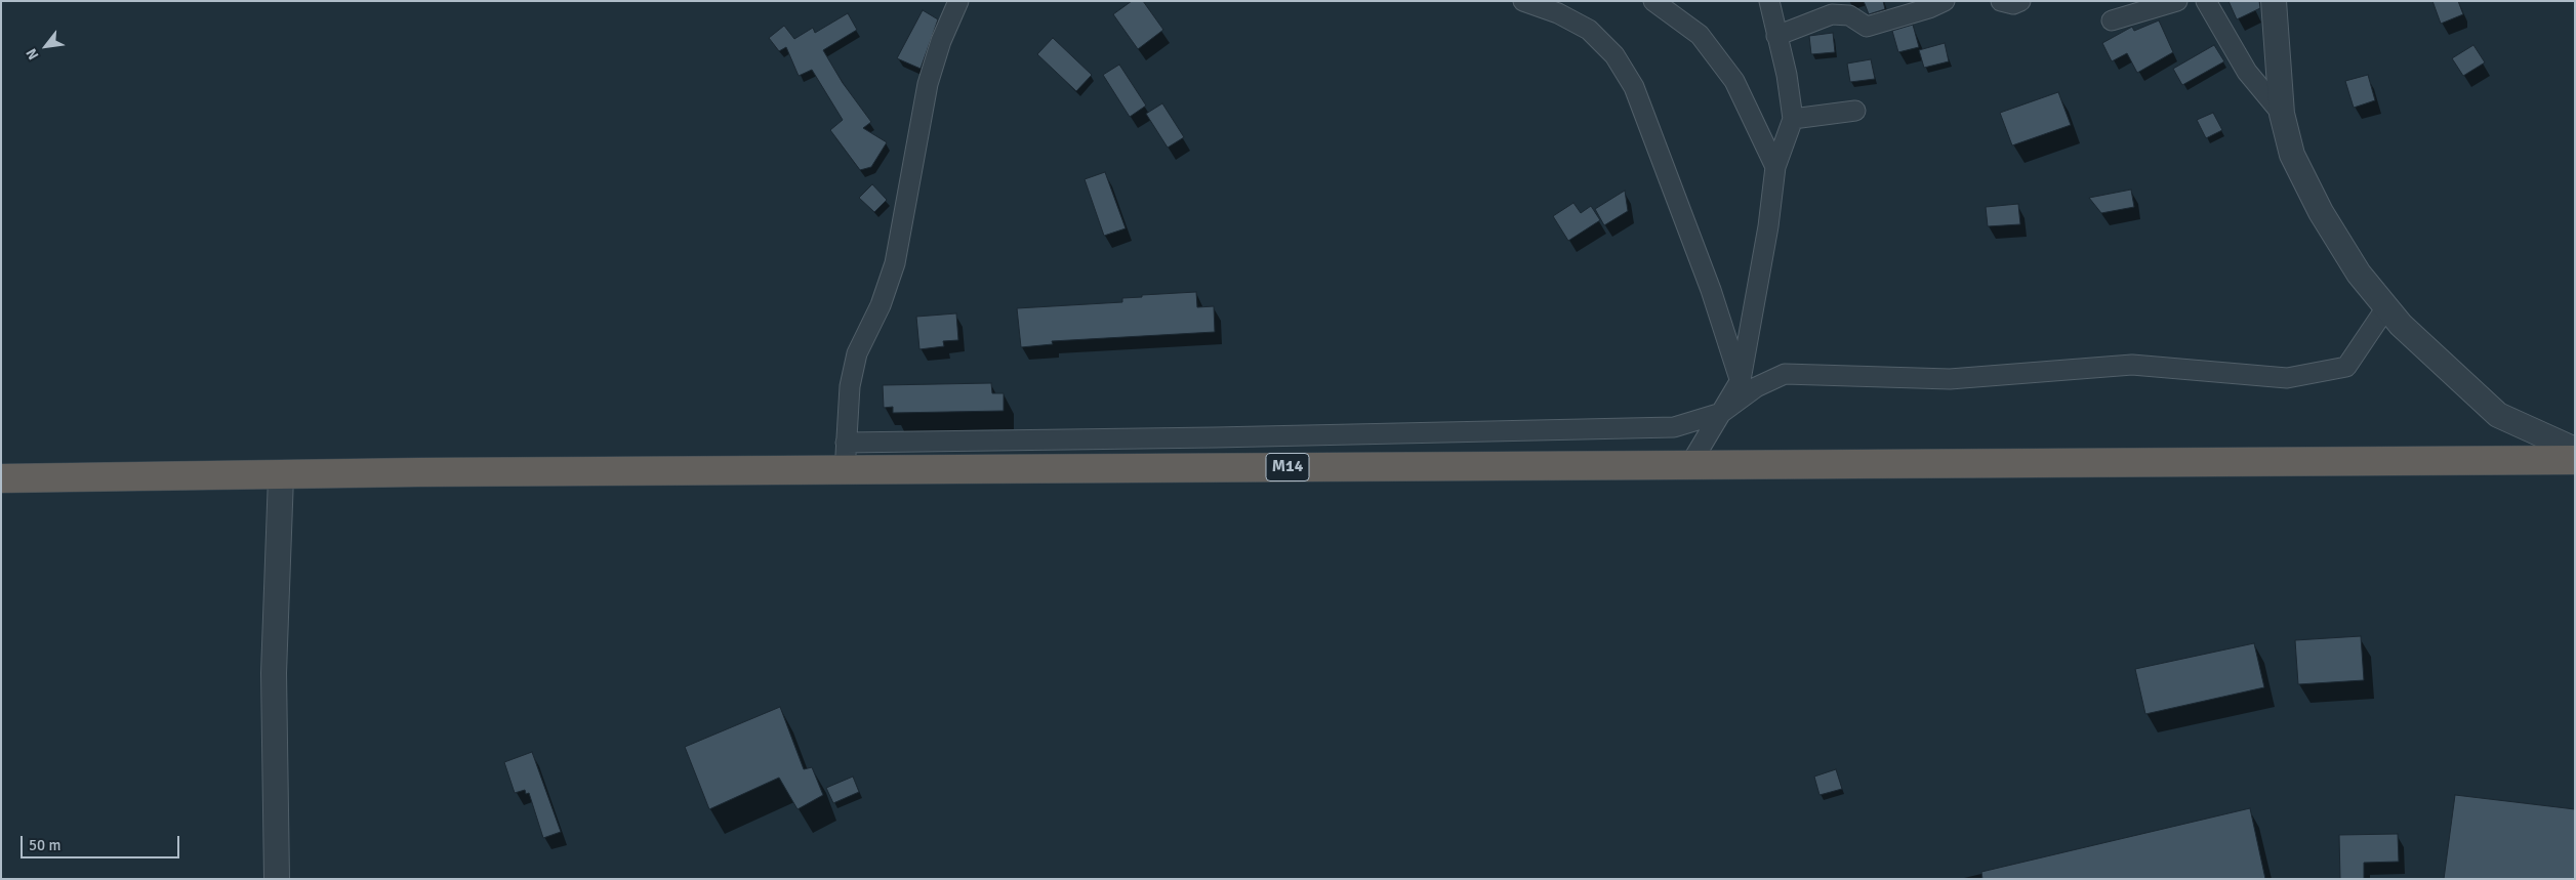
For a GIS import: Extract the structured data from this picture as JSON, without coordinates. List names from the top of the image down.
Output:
{
  "streets": {
    "highway": ["M14"]
  },
  "scale_bar": "50 m",
  "north": "bottom left"
}
